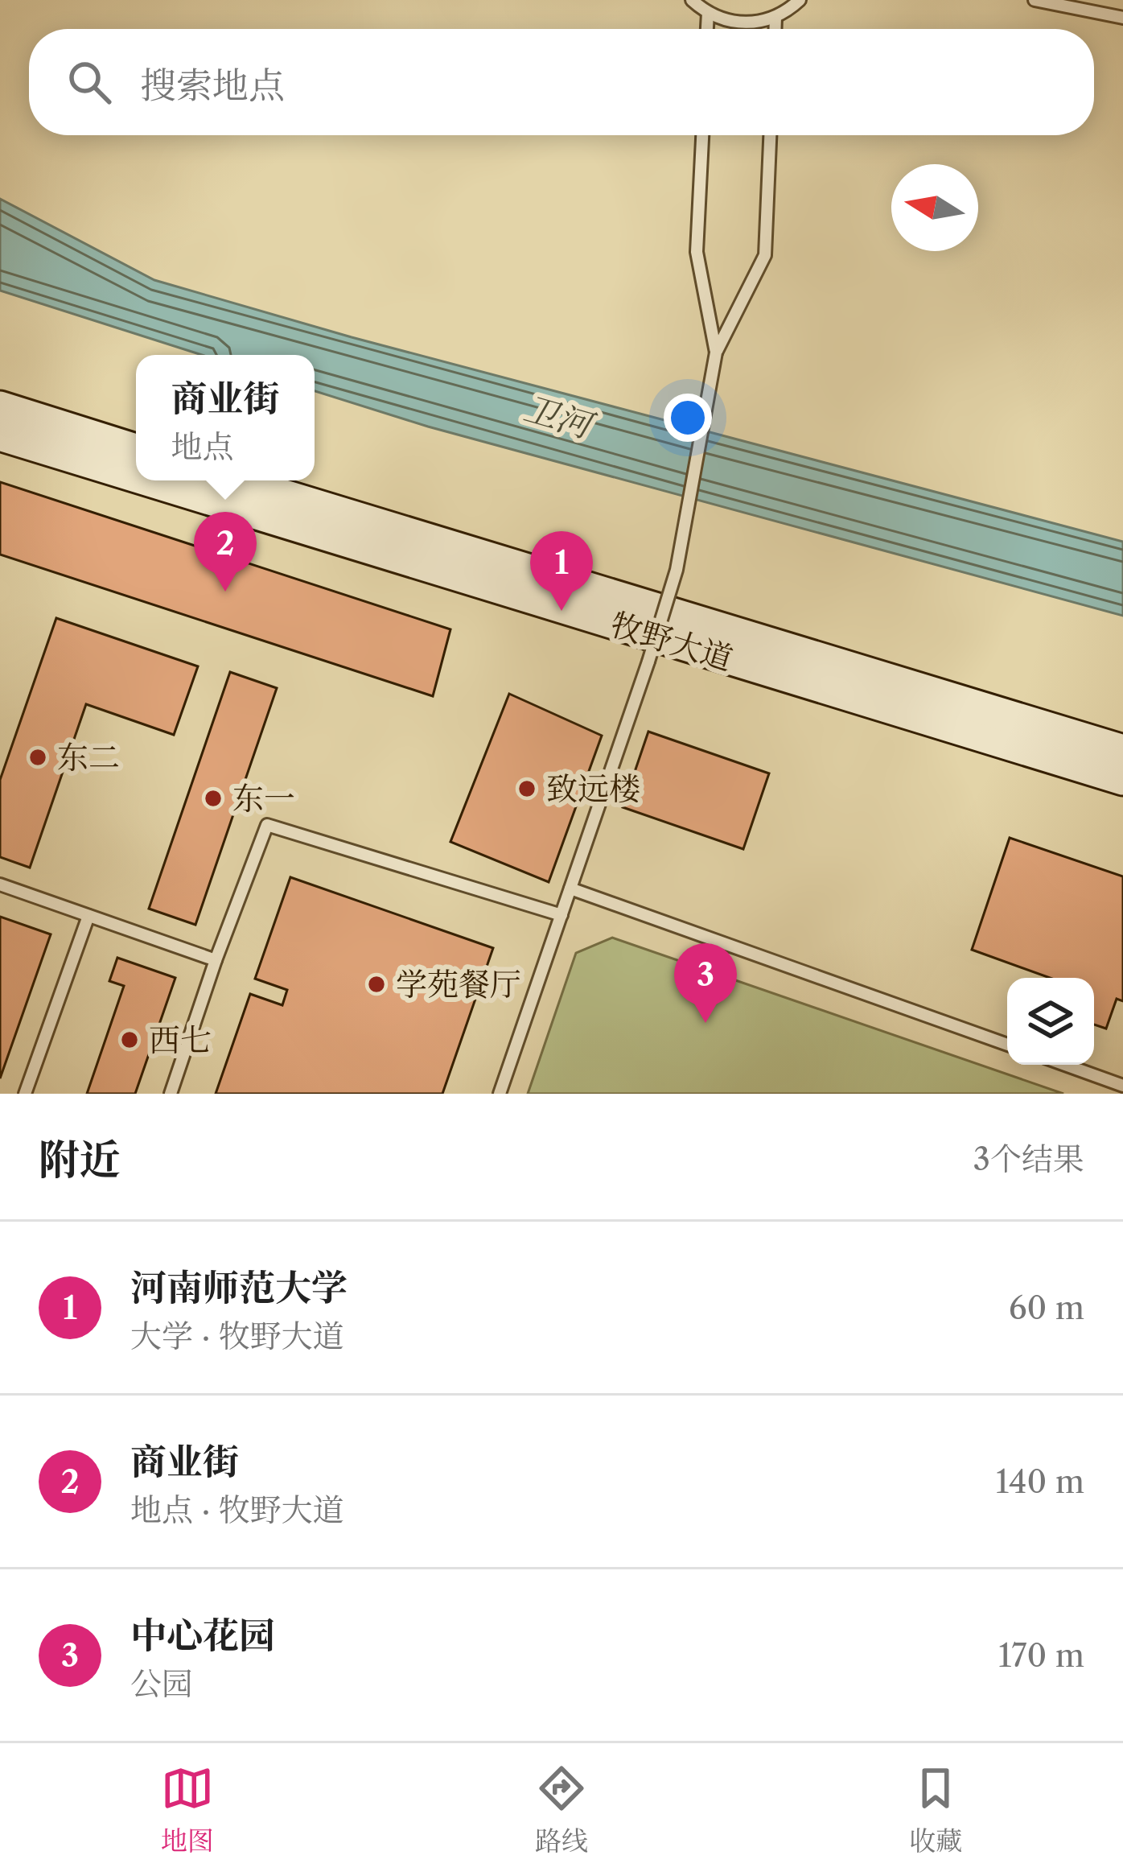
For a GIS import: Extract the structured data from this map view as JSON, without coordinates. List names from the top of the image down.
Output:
{
  "streets": {
    "main road": ["牧野大道"]
  },
  "water": ["卫河"],
  "places": [
    "东二",
    "致远楼",
    "东一",
    "学苑餐厅",
    "西七"
  ],
  "north": "left",
  "page": {
    "search": "搜索地点",
    "popup": ["商业街", "地点"],
    "pins": ["2", "1", "3"],
    "heading": ["附近", "3个结果"],
    "list": [
      {
        "mark": "1",
        "name": "河南师范大学",
        "note": "大学 · 牧野大道",
        "value": "60 m"
      },
      {
        "mark": "2",
        "name": "商业街",
        "note": "地点 · 牧野大道",
        "value": "140 m"
      },
      {
        "mark": "3",
        "name": "中心花园",
        "note": "公园",
        "value": "170 m"
      }
    ],
    "nav": ["地图", "路线", "收藏"]
  }
}
